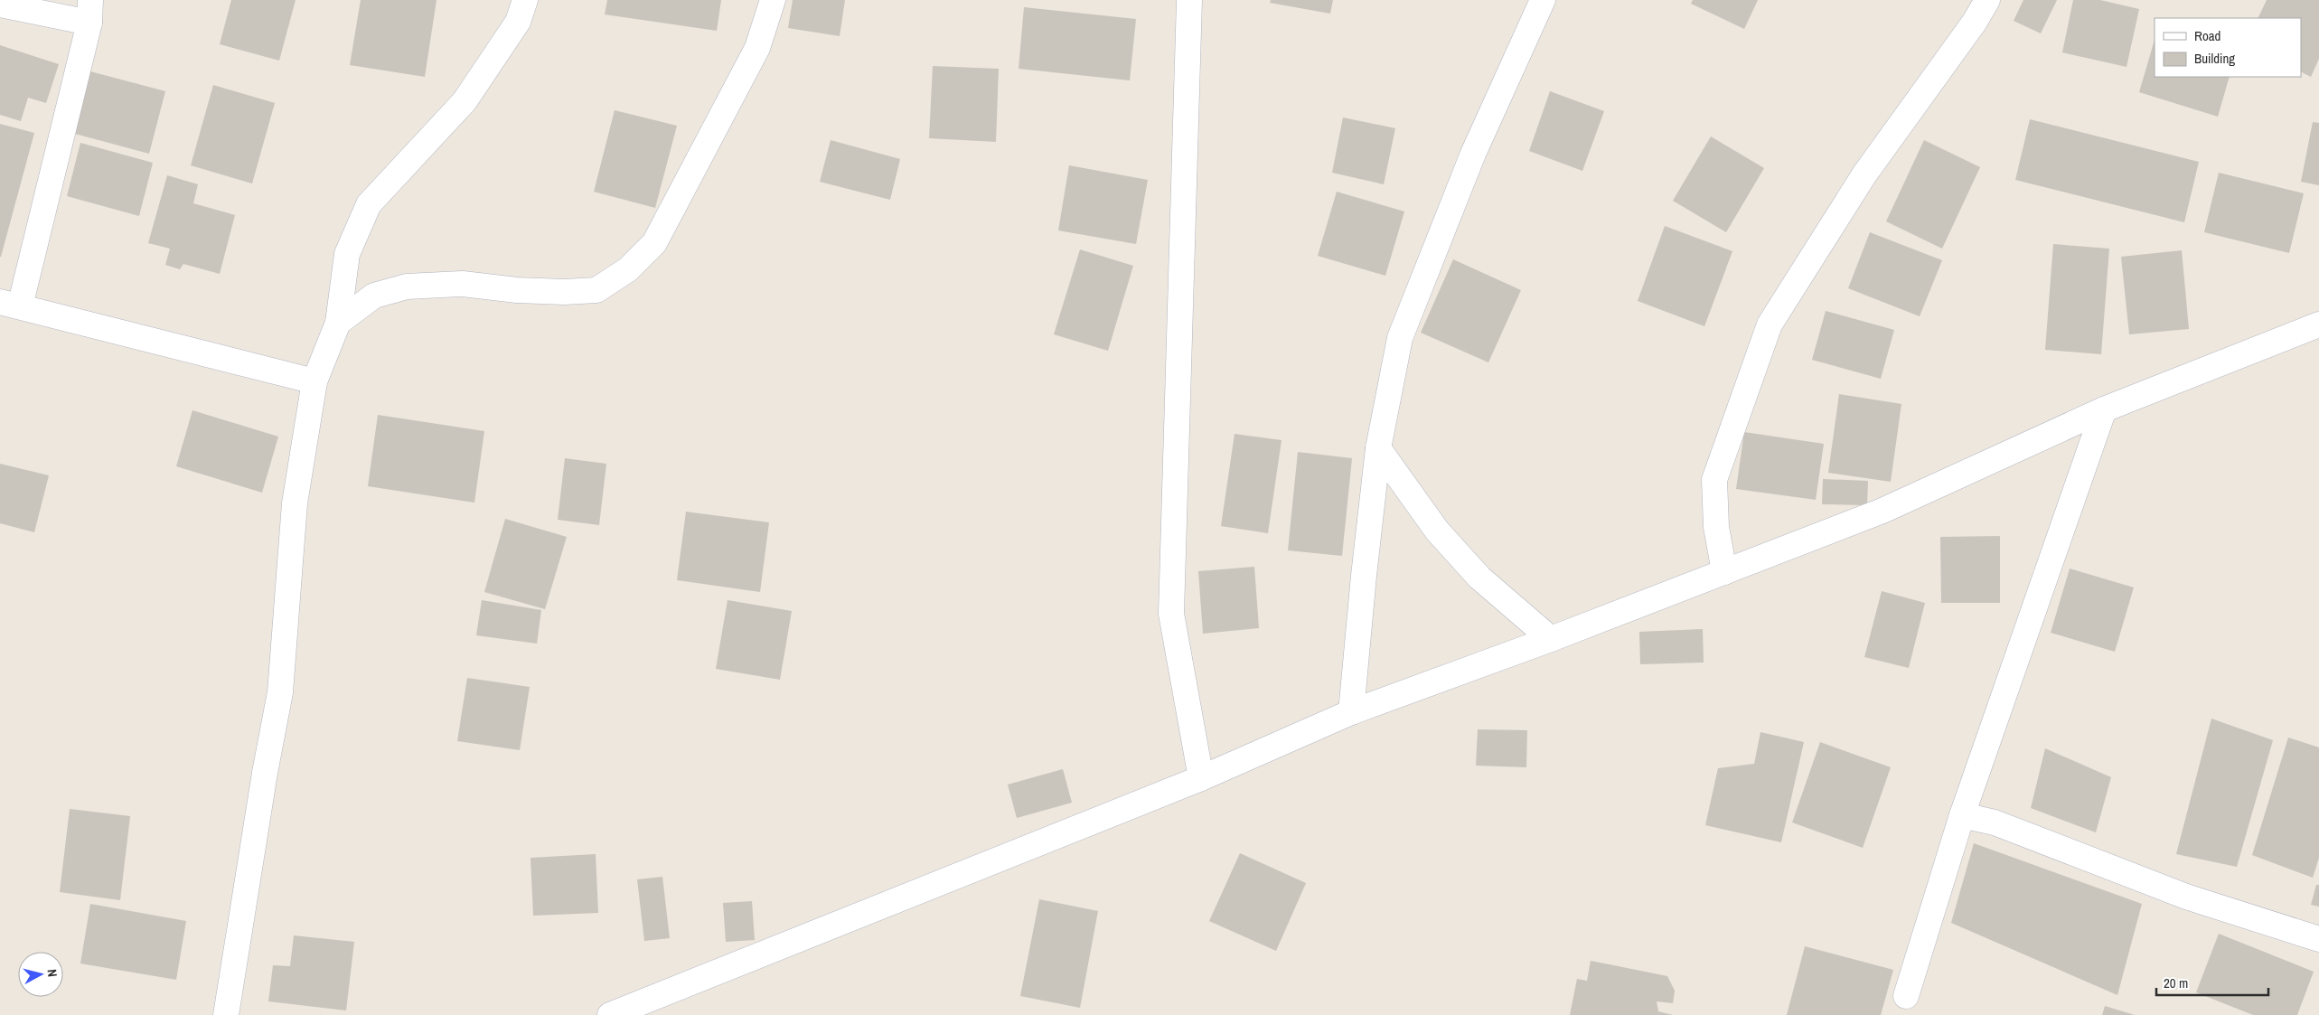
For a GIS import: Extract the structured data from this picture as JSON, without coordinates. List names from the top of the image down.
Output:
{
  "legend": ["Road", "Building"],
  "scale_bar": "20 m",
  "north": "right"
}
